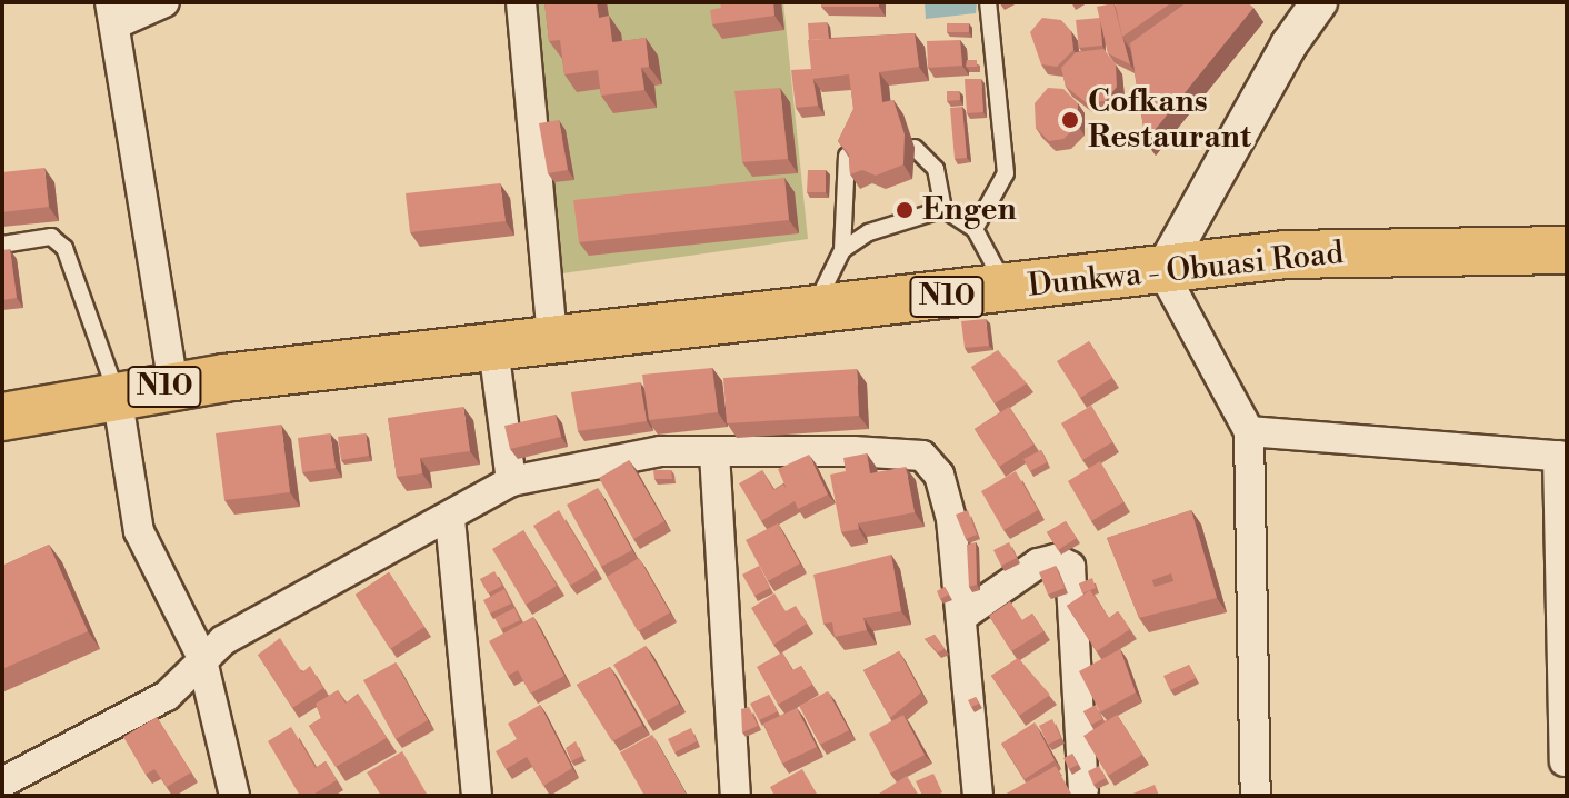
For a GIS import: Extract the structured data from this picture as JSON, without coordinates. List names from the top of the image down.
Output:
{
  "streets": {
    "main road": ["Dunkwa - Obuasi Road", "N10"]
  },
  "crossings": [
    ["Dunkwa - Obuasi Road", "N10"]
  ],
  "places": ["Cofkans Restaurant", "Engen"]
}
